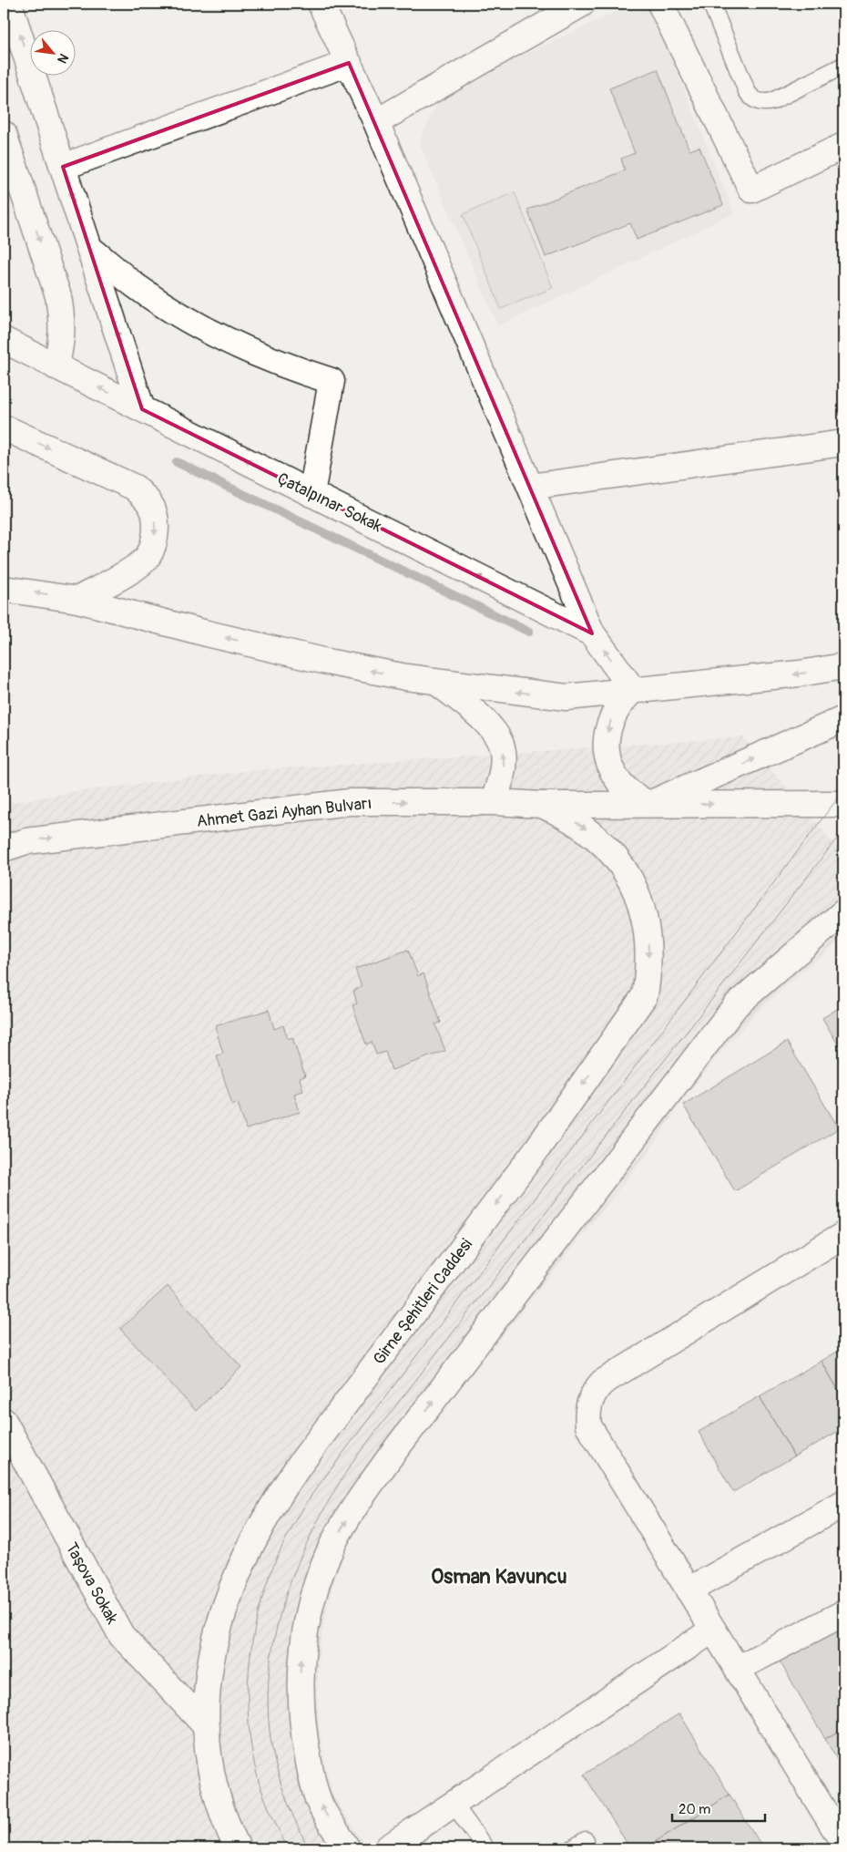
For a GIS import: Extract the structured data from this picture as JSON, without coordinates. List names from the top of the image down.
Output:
{
  "streets": {
    "street": [
      "Çatalpınar Sokak",
      "Ahmet Gazi Ayhan Bulvarı",
      "Girne Şehitleri Caddesi",
      "Taşova Sokak"
    ]
  },
  "crossings": [
    ["Ahmet Gazi Ayhan Bulvarı", "Girne Şehitleri Caddesi"],
    ["Girne Şehitleri Caddesi", "Taşova Sokak"]
  ],
  "districts": ["Osman Kavuncu"],
  "scale_bar": "20 m",
  "north": "bottom right"
}
